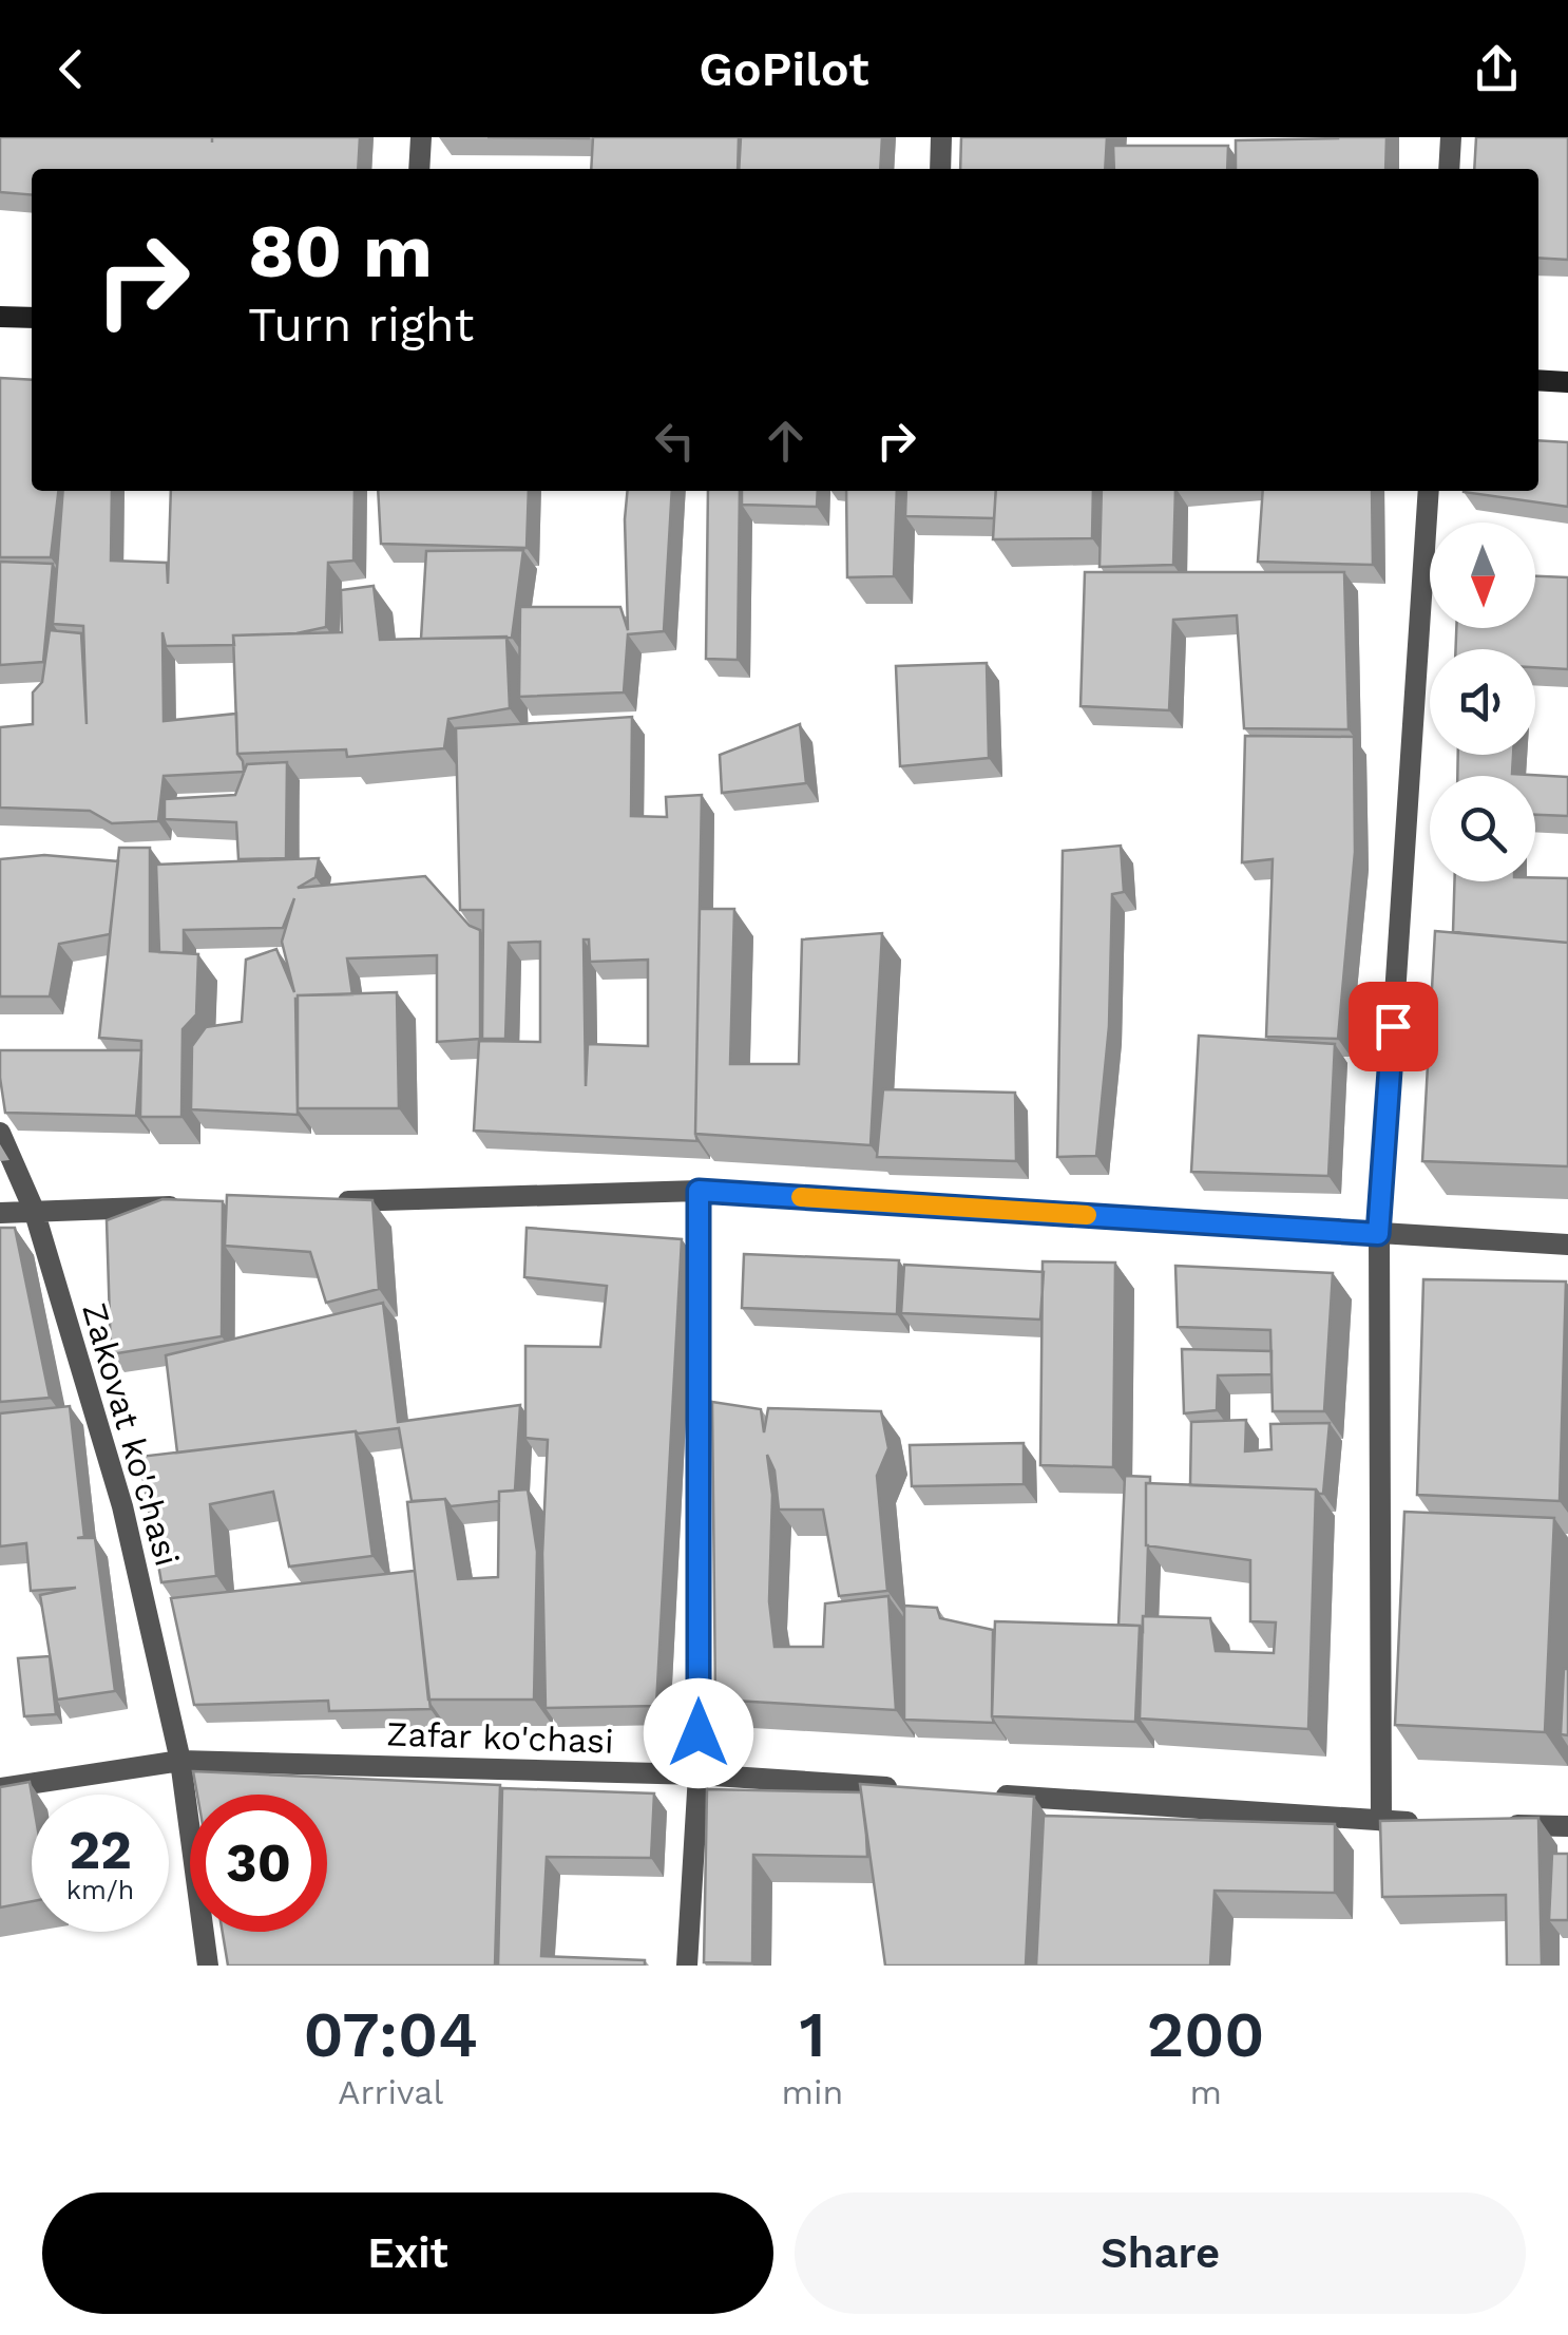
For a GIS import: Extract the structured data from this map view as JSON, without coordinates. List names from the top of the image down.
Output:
{
  "streets": {
    "street": ["Zakovat ko'chasi", "Zafar ko'chasi"]
  },
  "crossings": [
    ["Zakovat ko'chasi", "Zafar ko'chasi"]
  ],
  "north": "bottom",
  "page": {
    "header": "GoPilot",
    "turn": ["80 m", "Turn right"],
    "speed": "22 km/h",
    "limit": "30",
    "eta": [
      "07:04",
      "Arrival",
      "1",
      "min",
      "200",
      "m"
    ],
    "buttons": ["Exit", "Share"]
  }
}
